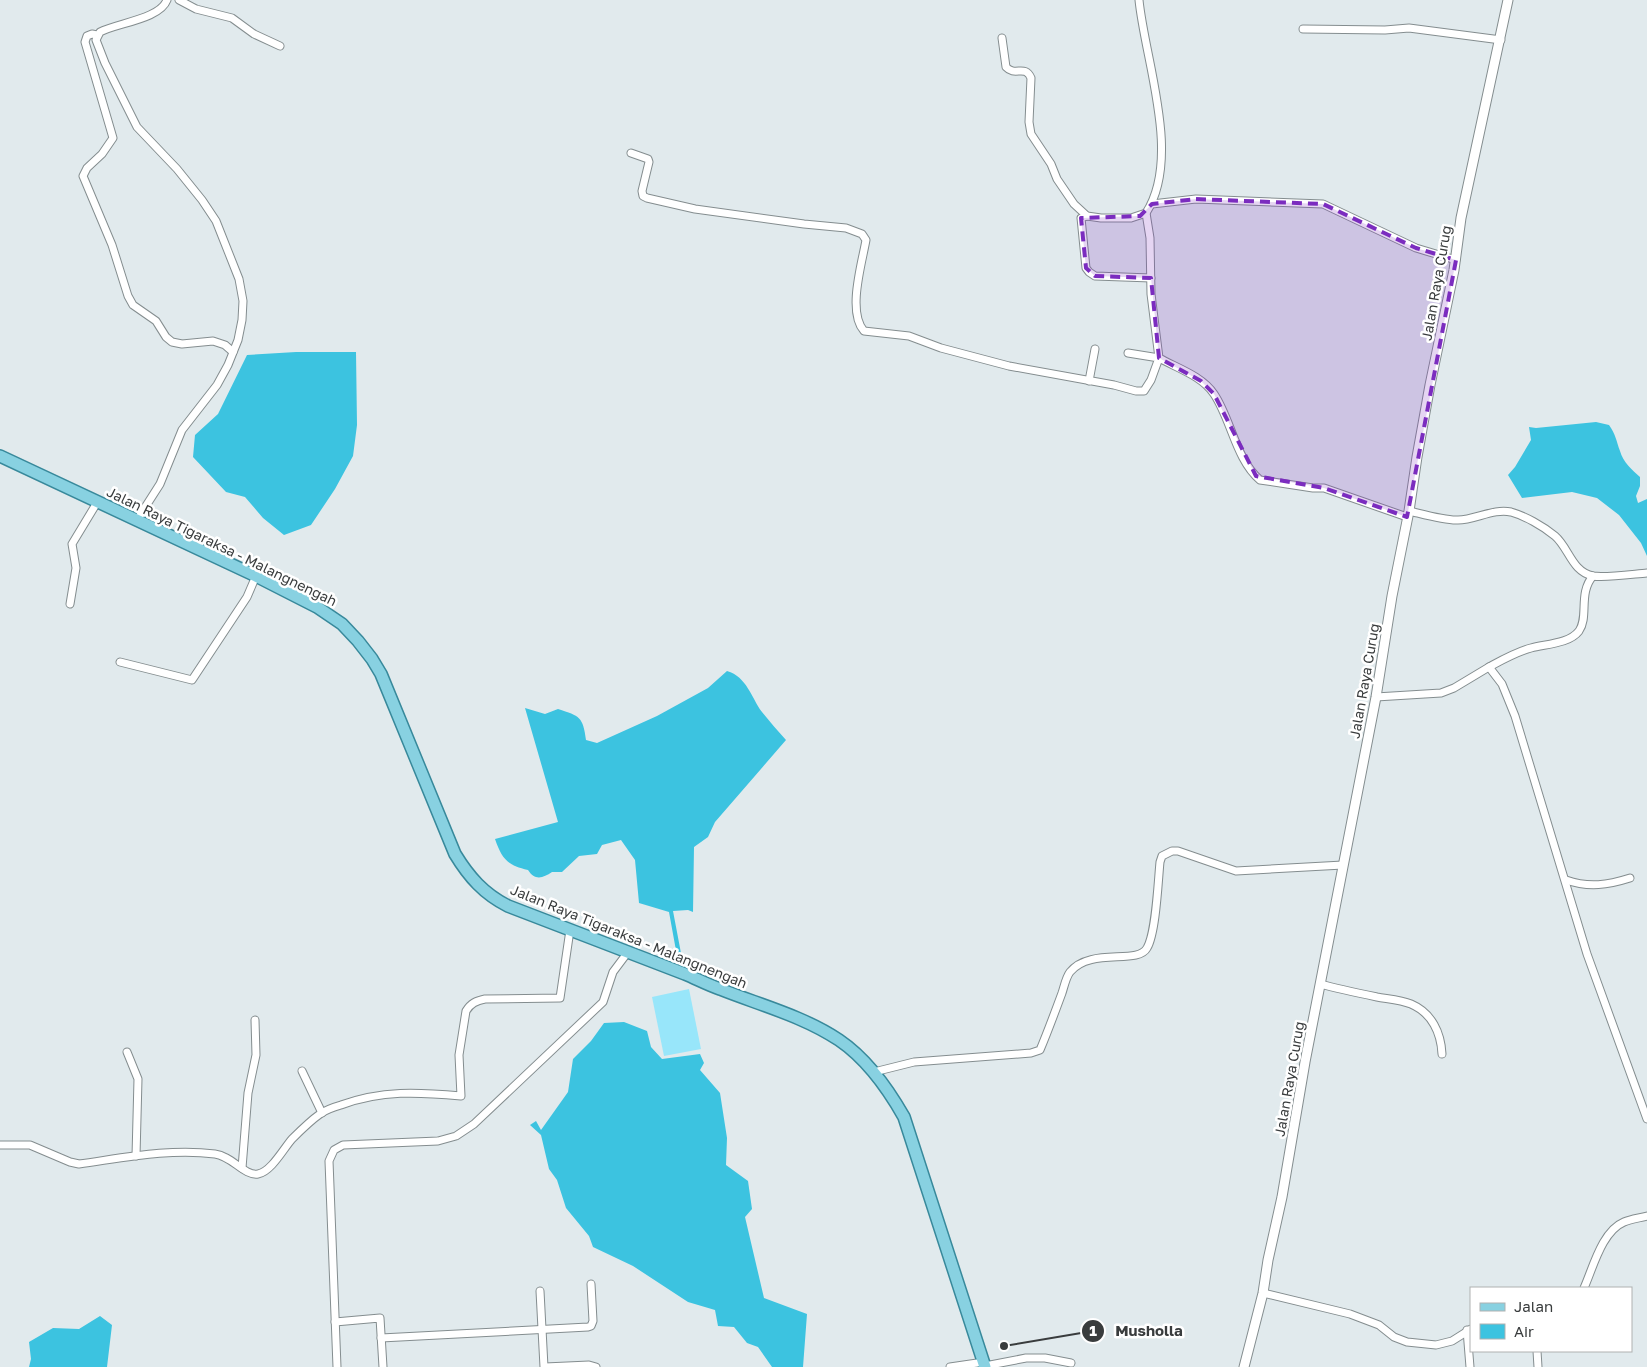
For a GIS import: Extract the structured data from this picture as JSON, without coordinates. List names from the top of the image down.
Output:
{
  "streets": {
    "main road": ["Jalan Raya Tigaraksa - Malangnengah"],
    "street": ["Jalan Raya Curug"]
  },
  "places": ["Musholla"],
  "legend": ["Jalan", "Air"]
}
